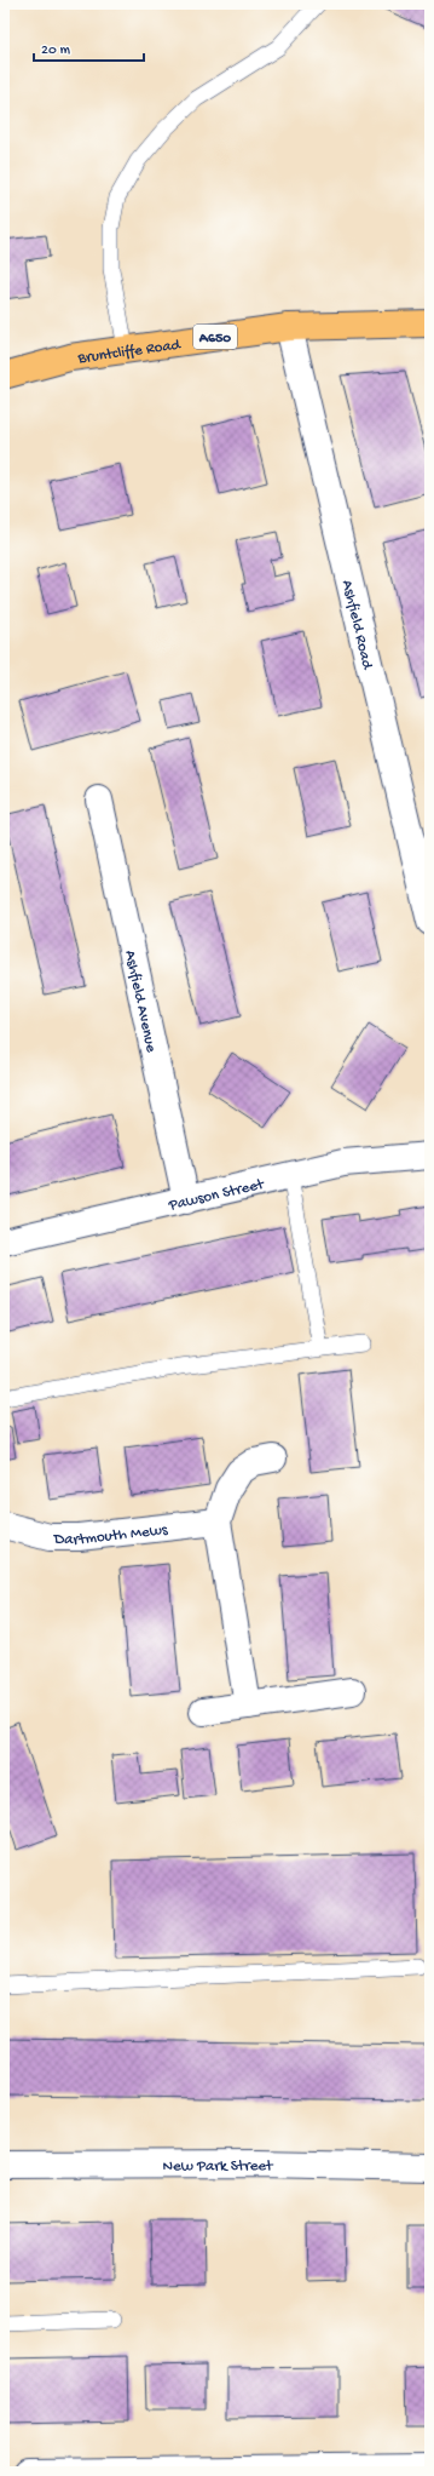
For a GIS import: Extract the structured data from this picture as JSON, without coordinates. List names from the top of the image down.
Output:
{
  "streets": {
    "main road": ["A650", "Bruntcliffe Road"],
    "street": [
      "Ashfield Road",
      "Ashfield Avenue",
      "Pawson Street",
      "Dartmouth Mews",
      "New Park Street"
    ]
  },
  "crossings": [
    ["Bruntcliffe Road", "Ashfield Road"],
    ["Ashfield Avenue", "Pawson Street"]
  ],
  "scale_bar": "20 m"
}
